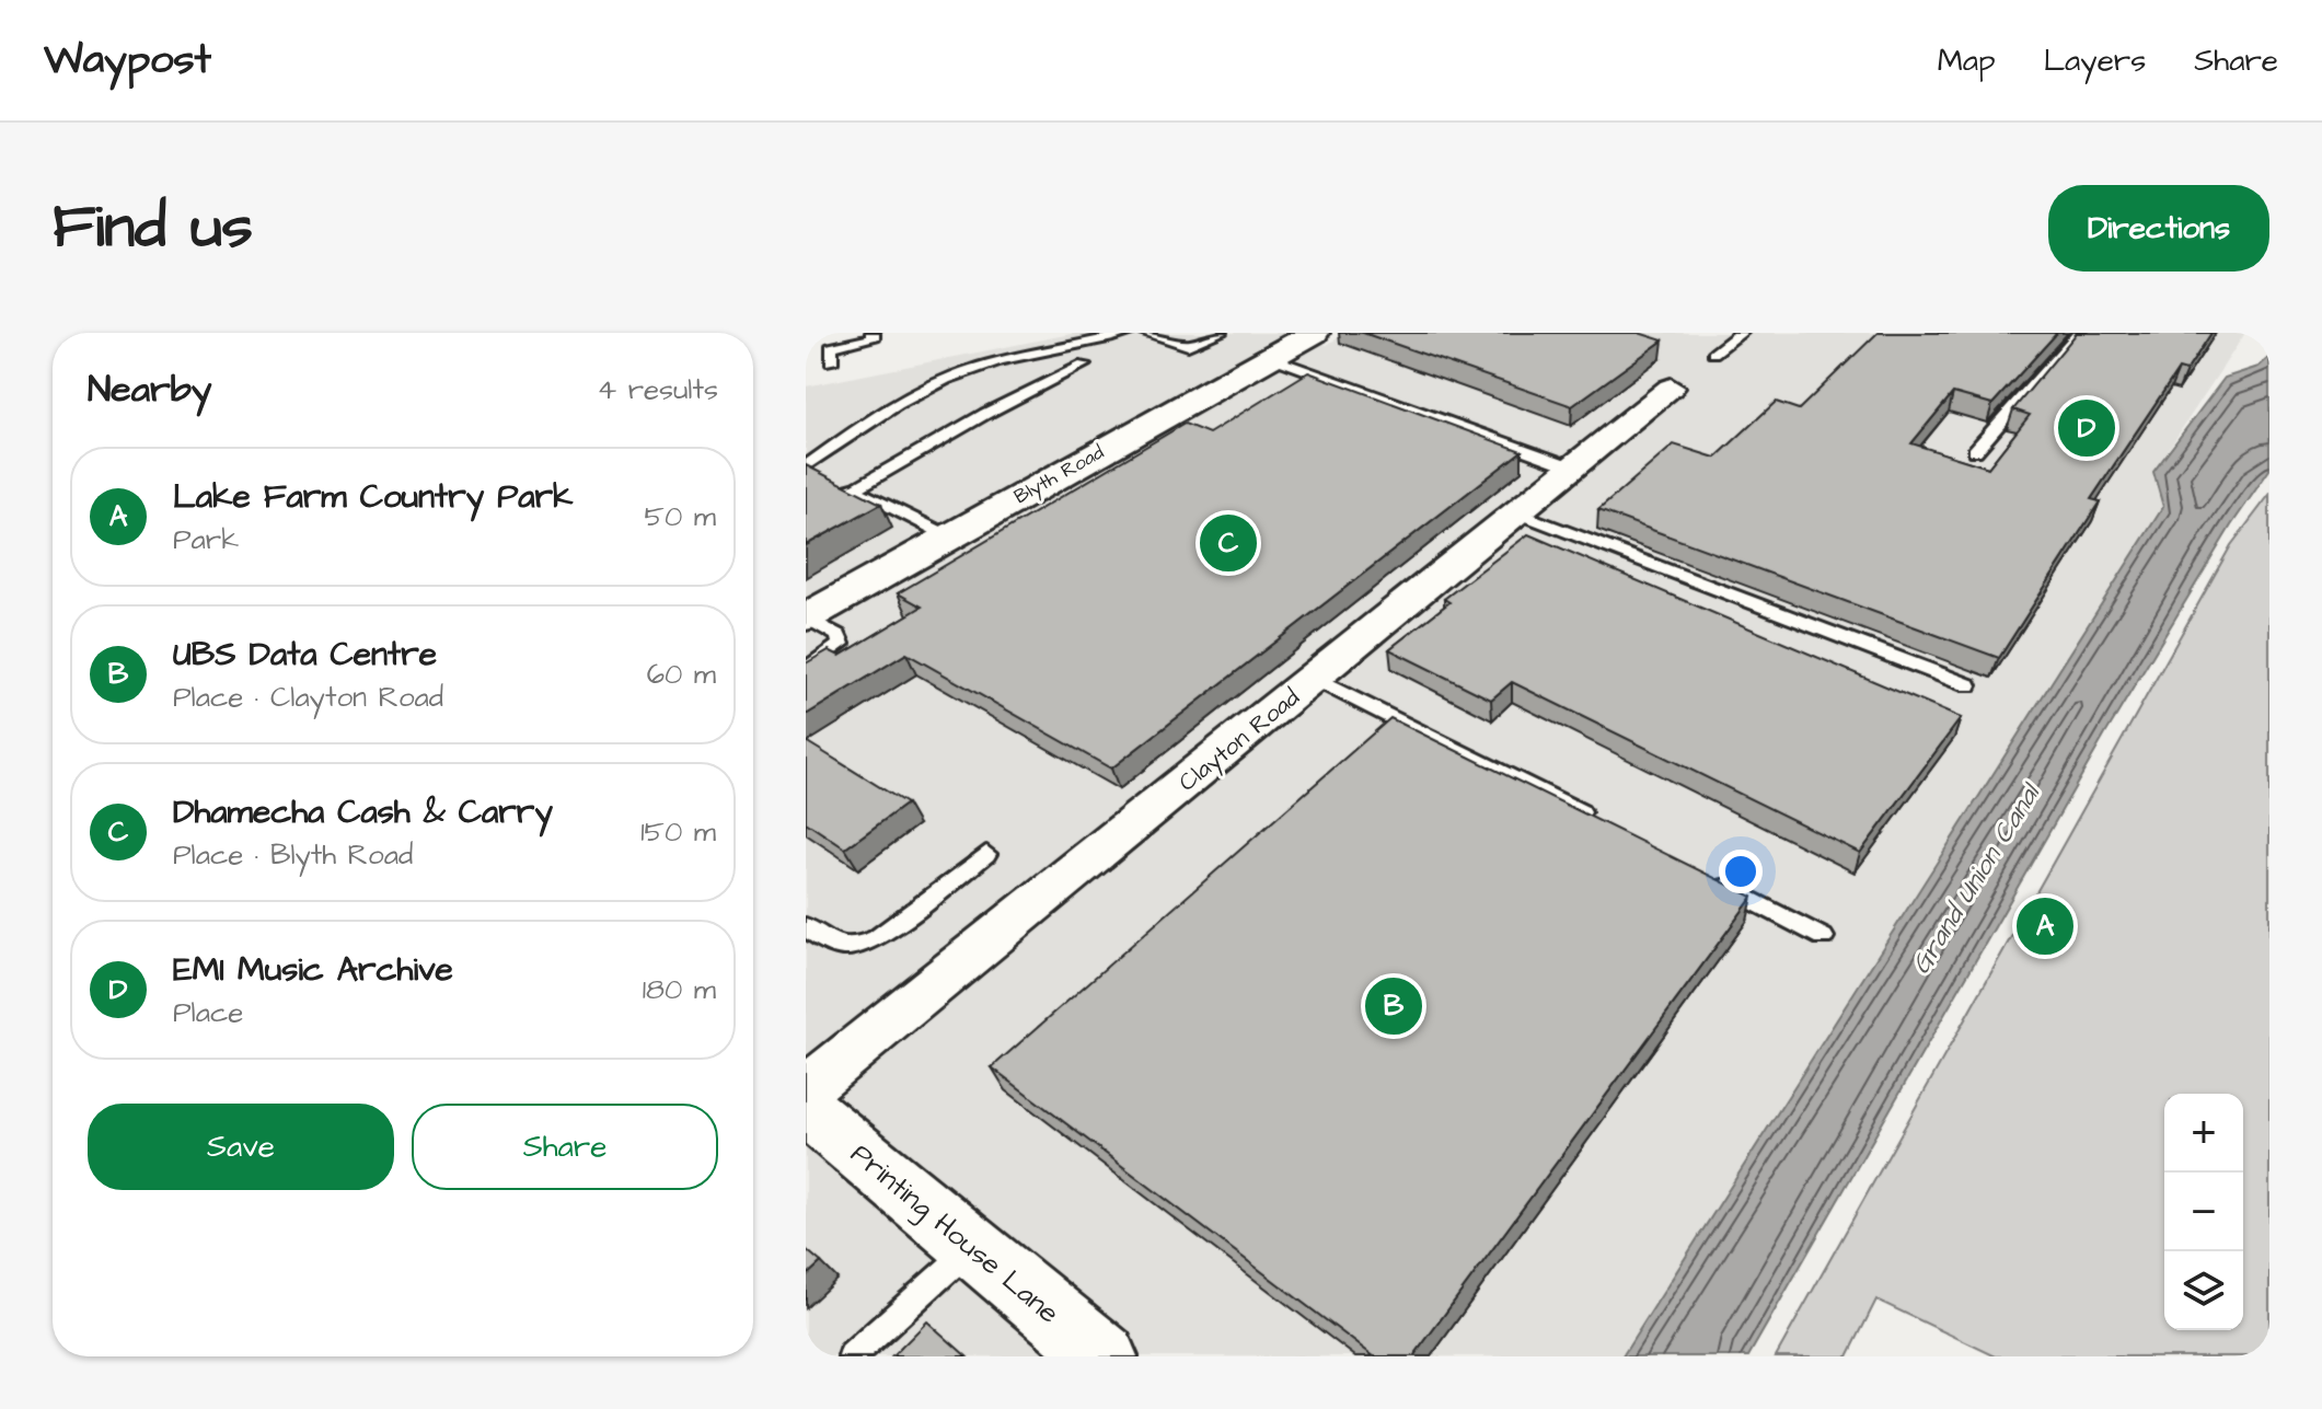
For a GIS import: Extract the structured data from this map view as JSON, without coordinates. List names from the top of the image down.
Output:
{
  "streets": {
    "street": ["Blyth Road", "Clayton Road", "Printing House Lane"]
  },
  "water": ["Grand Union Canal"],
  "page": {
    "header": "Waypost",
    "nav": ["Map", "Layers", "Share"],
    "title": "Find us",
    "buttons": [
      "Directions",
      ["Save", "Share"]
    ],
    "heading": ["Nearby", "4 results"],
    "pins": [
      "D",
      "C",
      "A",
      "B"
    ],
    "list": [
      {
        "mark": "A",
        "name": "Lake Farm Country Park",
        "note": "Park",
        "value": "50 m"
      },
      {
        "mark": "B",
        "name": "UBS Data Centre",
        "note": "Place · Clayton Road",
        "value": "60 m"
      },
      {
        "mark": "C",
        "name": "Dhamecha Cash & Carry",
        "note": "Place · Blyth Road",
        "value": "150 m"
      },
      {
        "mark": "D",
        "name": "EMI Music Archive",
        "note": "Place",
        "value": "180 m"
      }
    ],
    "map_buttons": ["+", "−"]
  }
}
